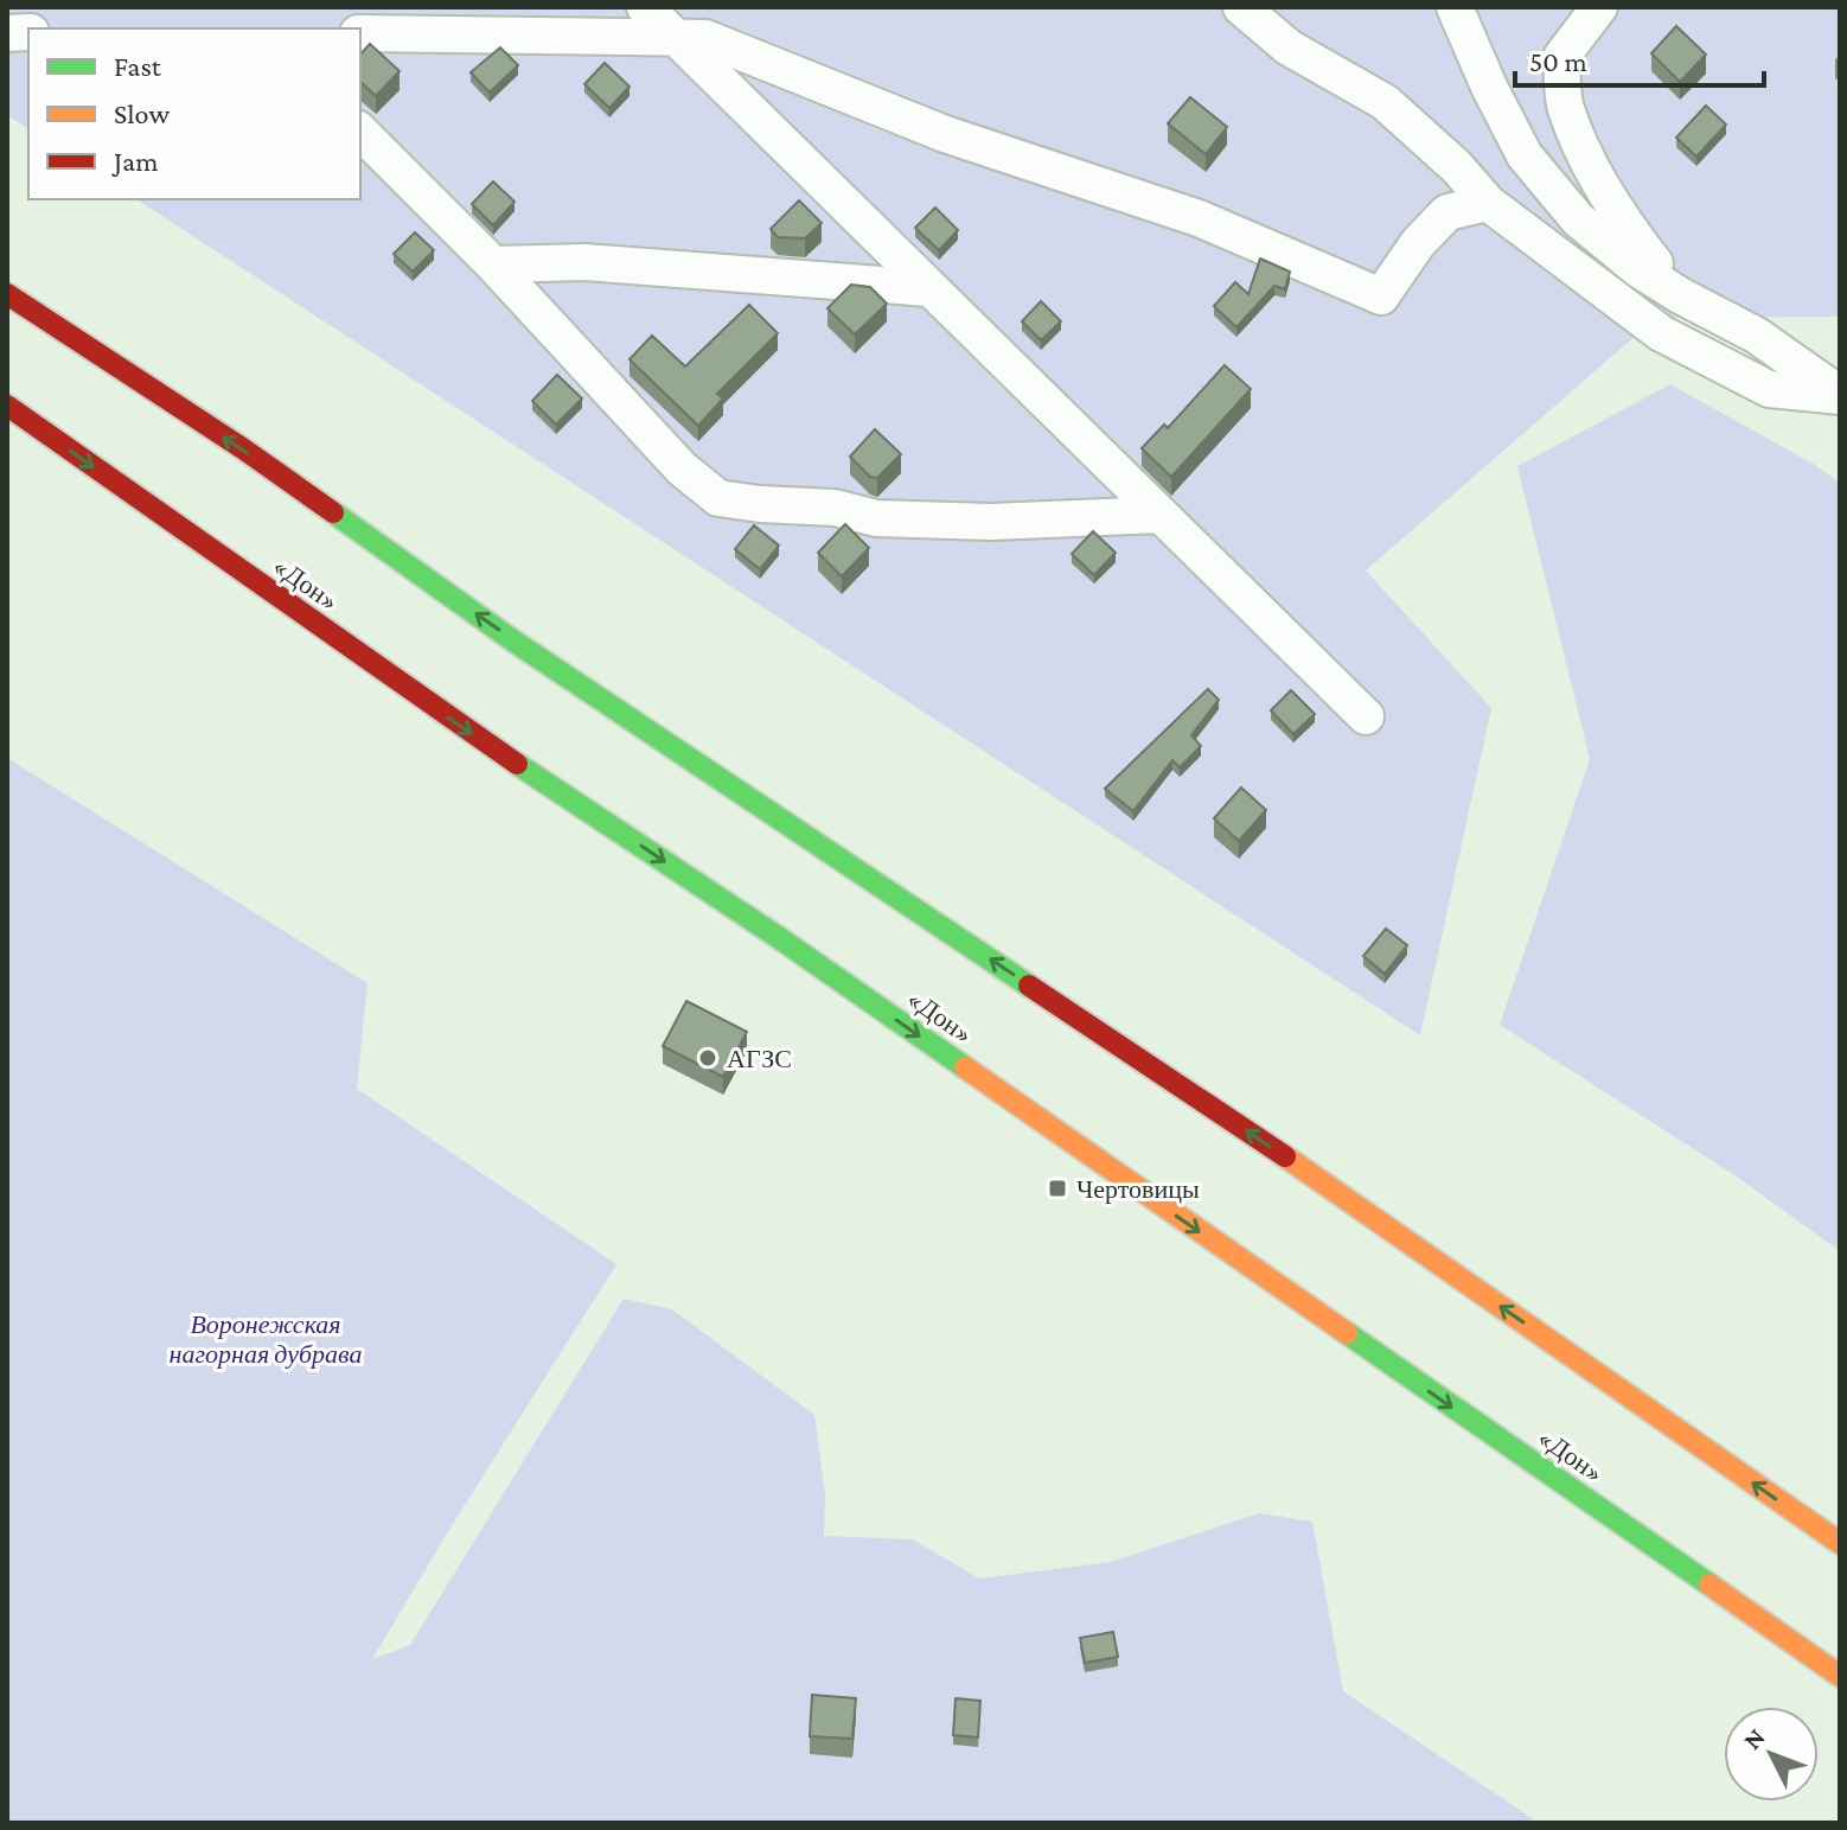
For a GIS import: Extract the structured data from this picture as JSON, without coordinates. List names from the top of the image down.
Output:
{
  "streets": {
    "highway": ["«Дон»"]
  },
  "parks": ["Воронежская нагорная дубрава"],
  "places": {
    "other": ["АГЗС"],
    "transit": ["Чертовицы"]
  },
  "legend": ["Fast", "Slow", "Jam"],
  "scale_bar": "50 m",
  "north": "top left"
}
